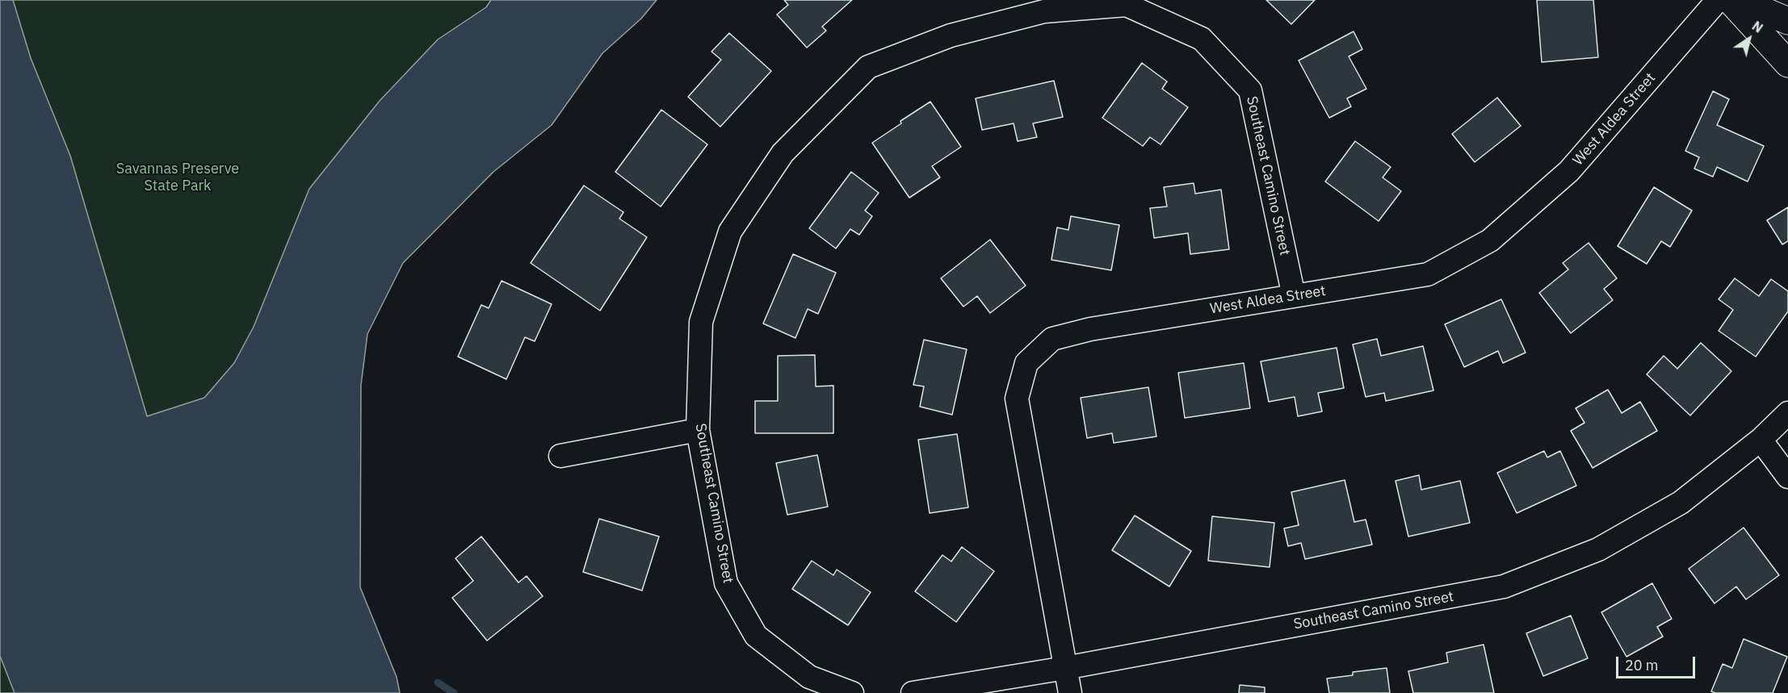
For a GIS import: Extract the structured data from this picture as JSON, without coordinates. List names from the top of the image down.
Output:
{
  "streets": {
    "street": ["West Aldea Street", "Southeast Camino Street"]
  },
  "crossings": [
    ["West Aldea Street", "Southeast Camino Street"]
  ],
  "parks": ["Savannas Preserve State Park"],
  "scale_bar": "20 m",
  "north": "top right"
}
